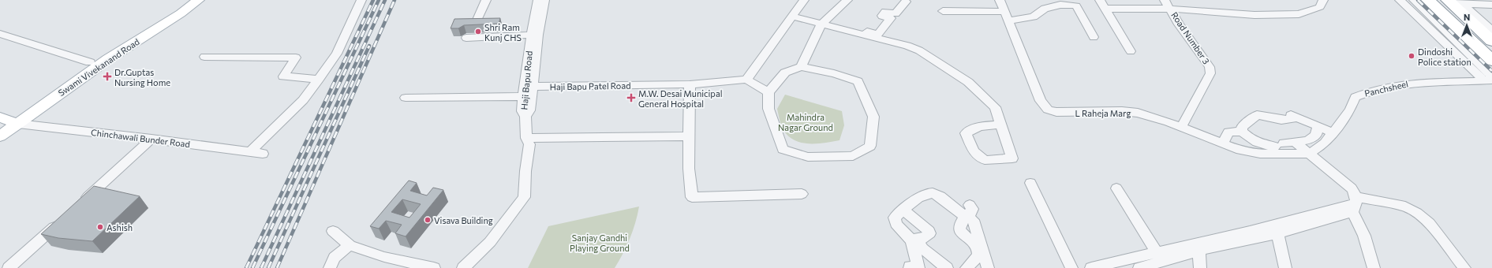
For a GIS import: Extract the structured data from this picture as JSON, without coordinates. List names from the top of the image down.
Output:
{
  "streets": {
    "main road": ["Swami Vivekanand Road"],
    "street": [
      "Road Number 3",
      "Haji Bapu Road",
      "Haji Bapu Patel Road",
      "Panchsheel",
      "L Raheja Marg",
      "Chinchawali Bunder Road"
    ]
  },
  "crossings": [
    ["Road Number 3", "L Raheja Marg"],
    ["Swami Vivekanand Road", "Chinchawali Bunder Road"],
    ["Haji Bapu Road", "Haji Bapu Patel Road"],
    ["Panchsheel", "L Raheja Marg"]
  ],
  "parks": ["Mahindra Nagar Ground", "Sanjay Gandhi Playing Ground"],
  "places": {
    "other": [
      "Shri Ram Kunj CHS",
      "Dindoshi Police station",
      "Visava Building",
      "Ashish"
    ],
    "health": ["Dr.Guptas Nursing Home", "M.W. Desai Municipal General Hospital"]
  },
  "north": "top"
}
